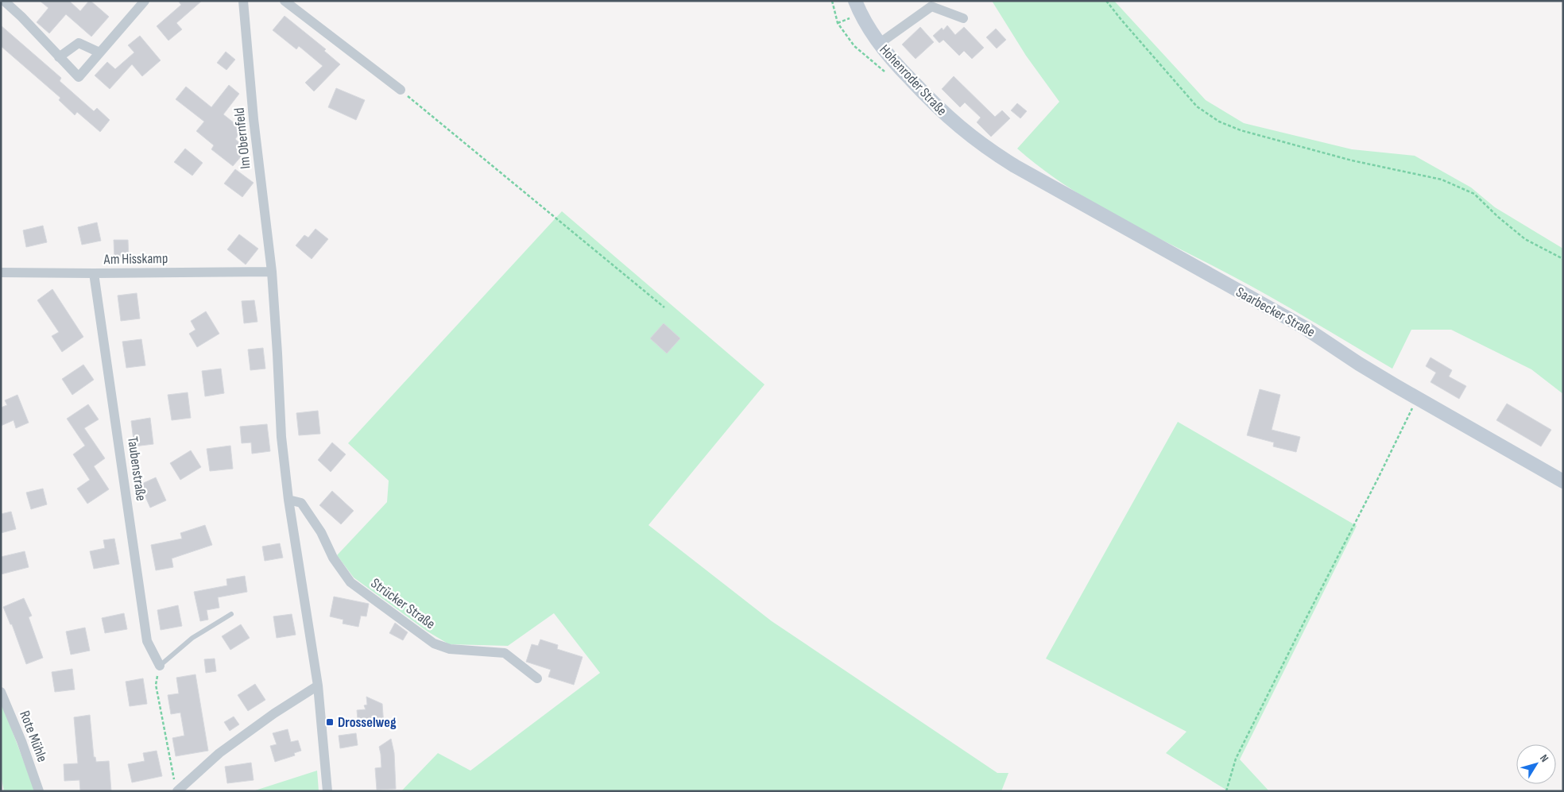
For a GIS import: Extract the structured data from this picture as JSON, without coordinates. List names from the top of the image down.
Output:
{
  "streets": {
    "main road": ["Hohenroder Straße", "Saarbecker Straße"],
    "street": [
      "Im Obernfeld",
      "Am Hisskamp",
      "Taubenstraße",
      "Strücker Straße",
      "Rote Mühle"
    ]
  },
  "crossings": [
    ["Hohenroder Straße", "Saarbecker Straße"],
    ["Im Obernfeld", "Am Hisskamp"],
    ["Am Hisskamp", "Taubenstraße"]
  ],
  "places": {
    "transit": ["Drosselweg"]
  },
  "north": "top right"
}
